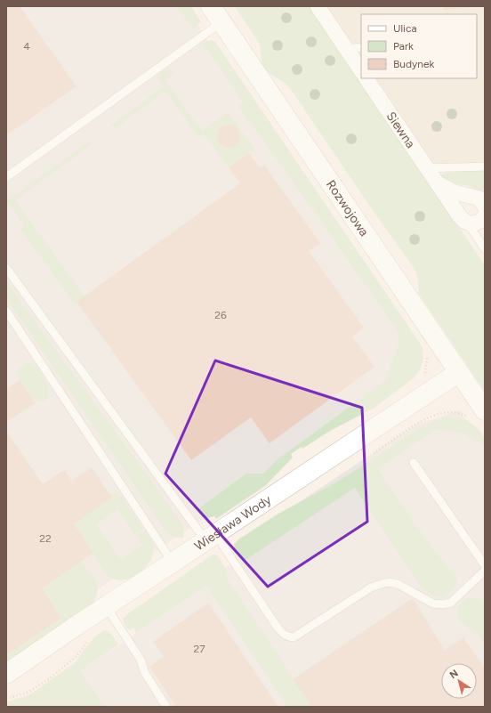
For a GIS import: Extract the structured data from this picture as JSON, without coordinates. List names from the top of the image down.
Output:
{
  "streets": {
    "street": ["Siewna", "Rozwojowa", "Wiesława Wody"]
  },
  "crossings": [
    ["Rozwojowa", "Wiesława Wody"]
  ],
  "house_numbers": [
    "4",
    "26",
    "22",
    "27"
  ],
  "legend": ["Ulica", "Park", "Budynek"],
  "north": "top left"
}
